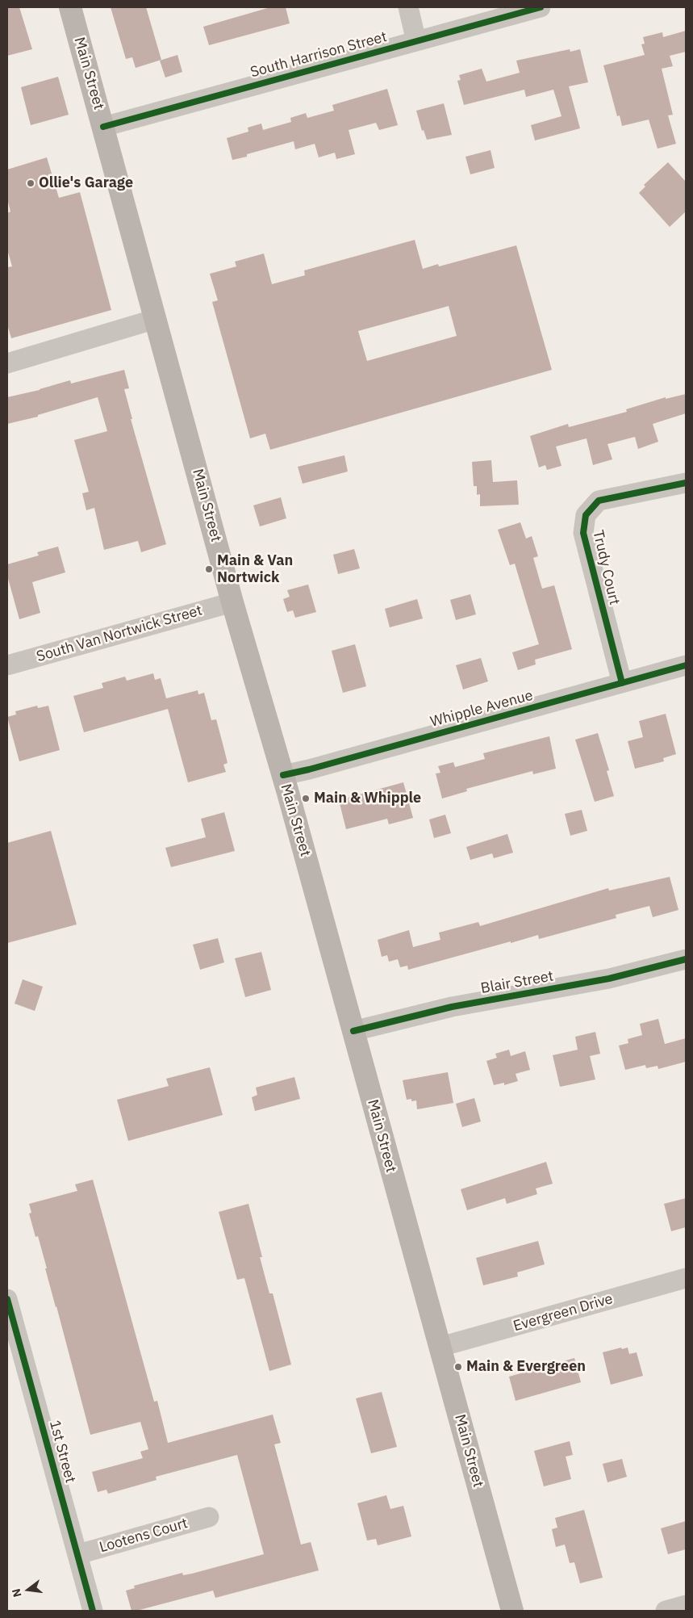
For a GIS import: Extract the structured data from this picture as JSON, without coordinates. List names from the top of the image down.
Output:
{
  "streets": {
    "main road": ["Main Street"],
    "street": [
      "South Harrison Street",
      "Trudy Court",
      "South Van Nortwick Street",
      "Whipple Avenue",
      "Blair Street",
      "Evergreen Drive",
      "1st Street",
      "Lootens Court"
    ]
  },
  "crossings": [
    ["South Harrison Street", "Main Street"],
    ["Main Street", "South Van Nortwick Street"],
    ["Main Street", "Whipple Avenue"],
    ["Main Street", "Blair Street"],
    ["Main Street", "Evergreen Drive"],
    ["Trudy Court", "Whipple Avenue"],
    ["1st Street", "Lootens Court"]
  ],
  "places": [
    "Ollie's Garage",
    "Main & Van Nortwick",
    "Main & Whipple",
    "Main & Evergreen"
  ],
  "north": "left"
}
